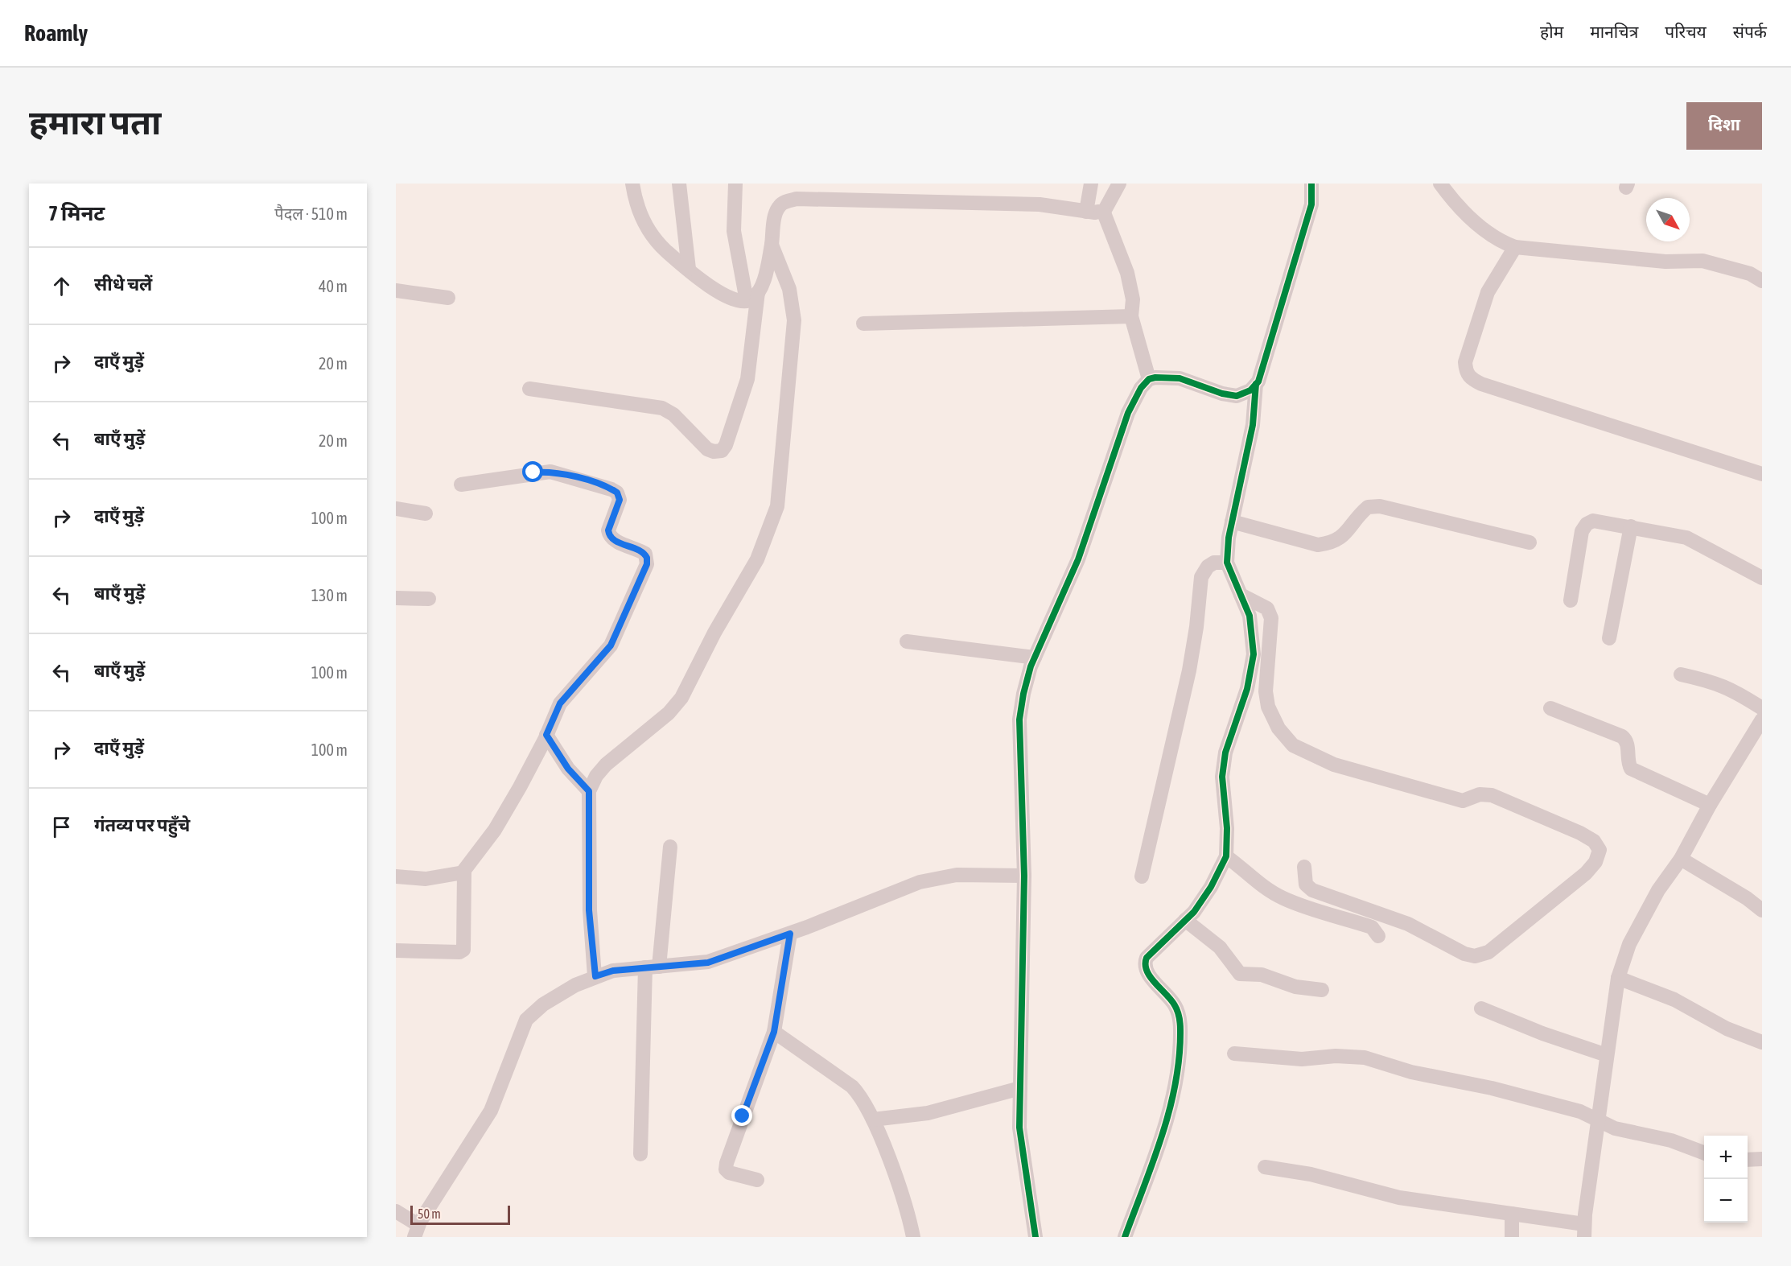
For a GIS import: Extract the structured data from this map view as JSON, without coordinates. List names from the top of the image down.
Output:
{
  "scale_bar": "50 m",
  "north": "bottom right",
  "page": {
    "header": "Roamly",
    "nav": [
      "होम",
      "मानचित्र",
      "परिचय",
      "संपर्क"
    ],
    "buttons": "दिशा",
    "title": "हमारा पता",
    "heading": ["7 मिनट", "पैदल · 510 m"],
    "list": [
      ["सीधे चलें", "40 m"],
      ["दाएँ मुड़ें", "20 m"],
      ["बाएँ मुड़ें", "20 m"],
      ["दाएँ मुड़ें", "100 m"],
      ["बाएँ मुड़ें", "130 m"],
      ["बाएँ मुड़ें", "100 m"],
      ["दाएँ मुड़ें", "100 m"],
      "गंतव्य पर पहुँचे"
    ],
    "map_buttons": ["+", "−"],
    "scale": "50 m"
  }
}
